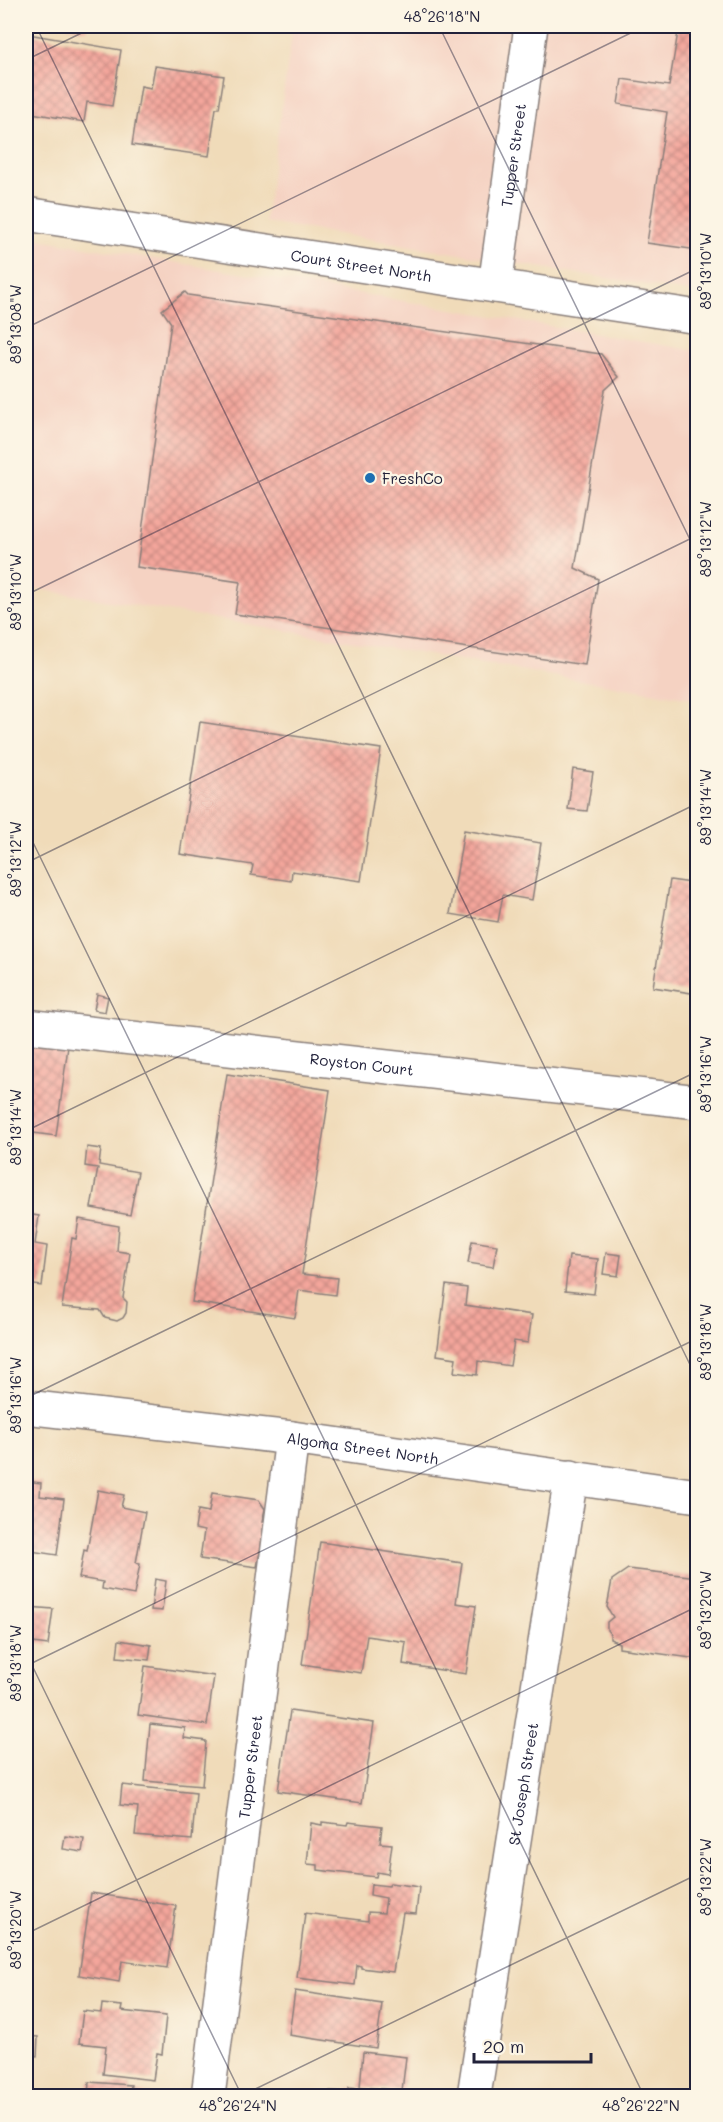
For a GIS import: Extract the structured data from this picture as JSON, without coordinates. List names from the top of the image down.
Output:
{
  "streets": {
    "street": [
      "Tupper Street",
      "Court Street North",
      "Royston Court",
      "Algoma Street North",
      "St Joseph Street"
    ]
  },
  "crossings": [
    ["Tupper Street", "Court Street North"],
    ["Tupper Street", "Algoma Street North"],
    ["Algoma Street North", "St Joseph Street"]
  ],
  "places": ["FreshCo"],
  "scale_bar": "20 m",
  "coordinates": [
    "48°26'18\"N",
    "89°13'10\"W",
    "89°13'08\"W",
    "89°13'12\"W",
    "89°13'14\"W",
    "89°13'16\"W",
    "89°13'18\"W",
    "89°13'20\"W",
    "89°13'22\"W",
    "48°26'24\"N",
    "48°26'22\"N"
  ]
}
